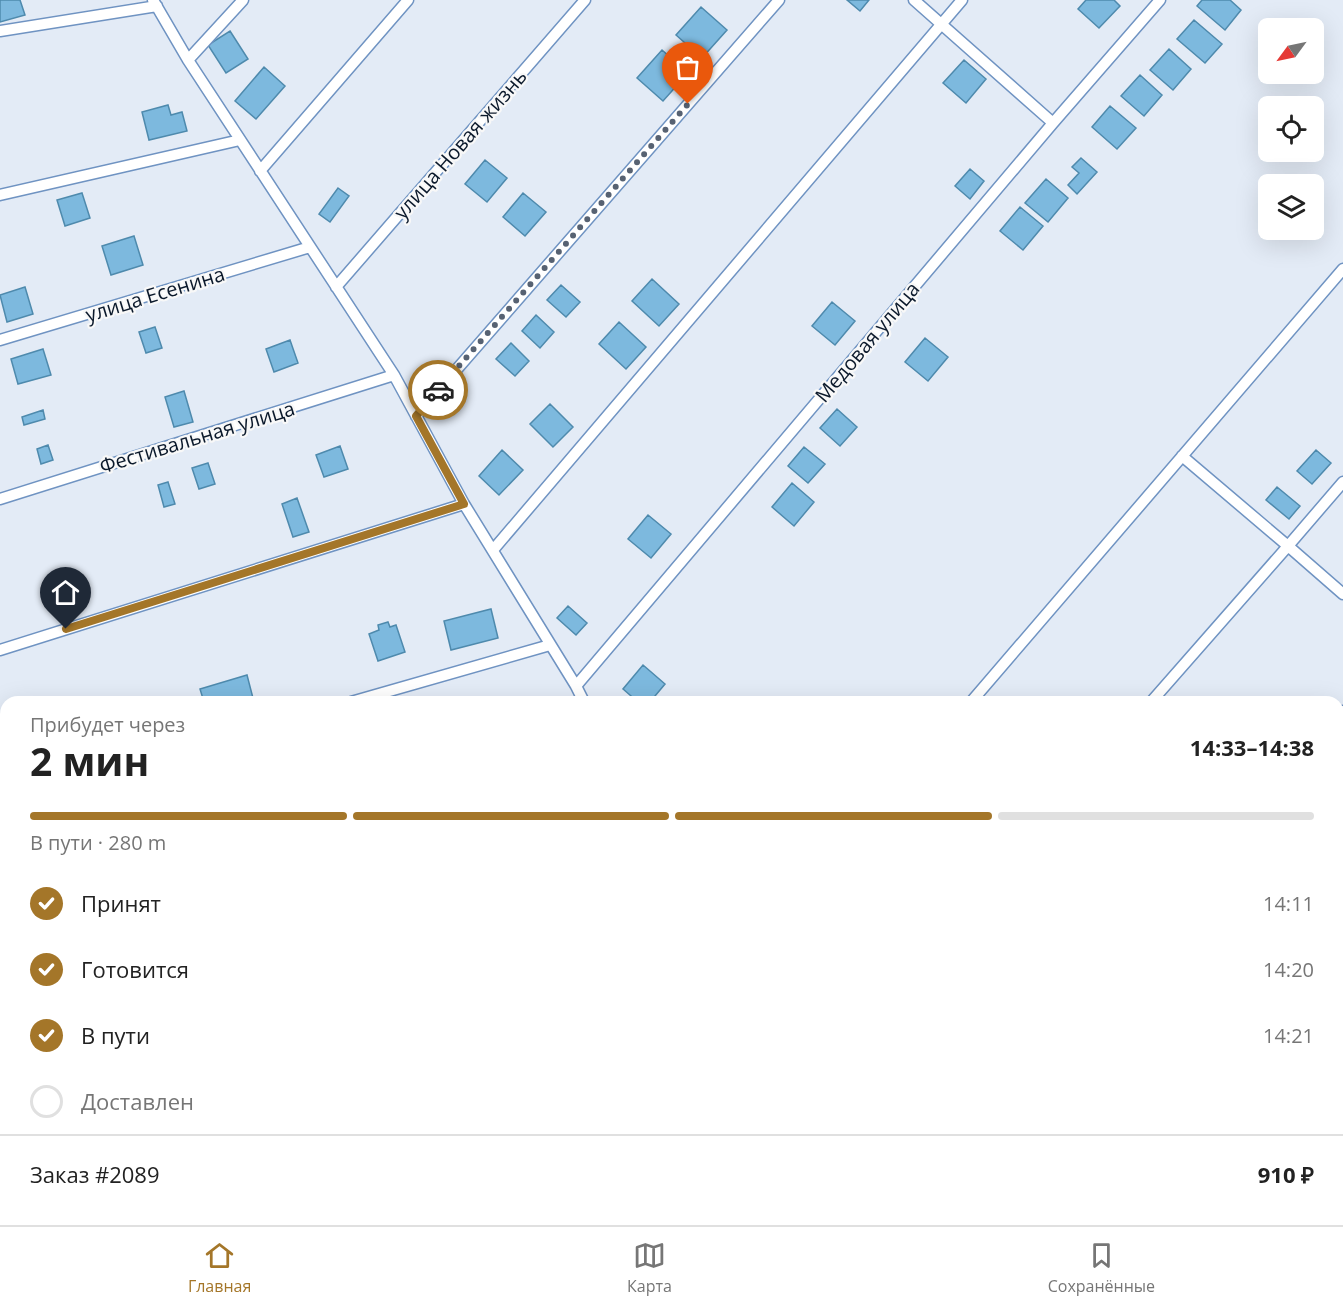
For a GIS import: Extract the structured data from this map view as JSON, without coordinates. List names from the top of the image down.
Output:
{
  "streets": {
    "street": [
      "улица Новая жизнь",
      "улица Есенина",
      "Медовая улица",
      "Фестивальная улица"
    ]
  },
  "north": "bottom left",
  "page": {
    "heading": ["2 мин", "Прибудет через", "14:33–14:38"],
    "panel": ["Заказ #2089", "910 ₽"],
    "bar": "В пути · 280 m",
    "list": [
      ["Принят", "14:11"],
      ["Готовится", "14:20"],
      ["В пути", "14:21"],
      "Доставлен"
    ],
    "tabs": ["Главная", "Карта", "Сохранённые"]
  }
}
